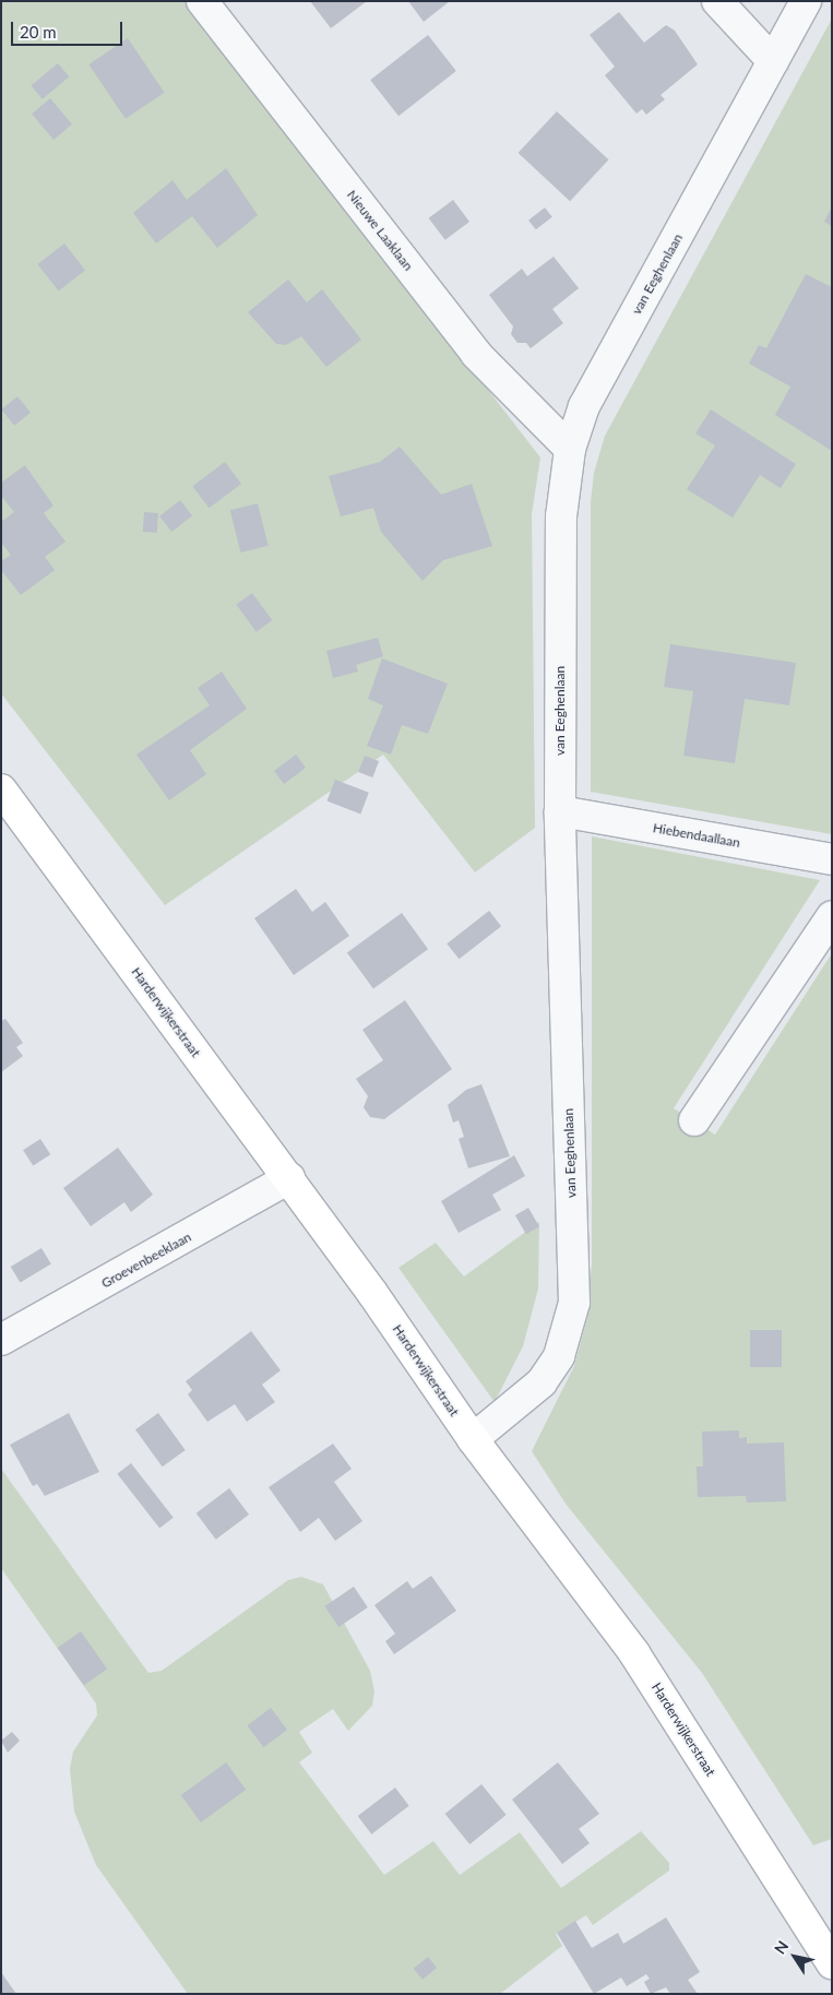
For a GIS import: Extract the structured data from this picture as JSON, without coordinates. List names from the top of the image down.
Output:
{
  "streets": {
    "main road": ["Harderwijkerstraat"],
    "street": [
      "Nieuwe Laaklaan",
      "van Eeghenlaan",
      "Hiebendaallaan",
      "Groevenbeeklaan"
    ]
  },
  "crossings": [
    ["Nieuwe Laaklaan", "van Eeghenlaan"],
    ["van Eeghenlaan", "Hiebendaallaan"],
    ["van Eeghenlaan", "Harderwijkerstraat"],
    ["Harderwijkerstraat", "Groevenbeeklaan"]
  ],
  "scale_bar": "20 m",
  "north": "top left"
}
